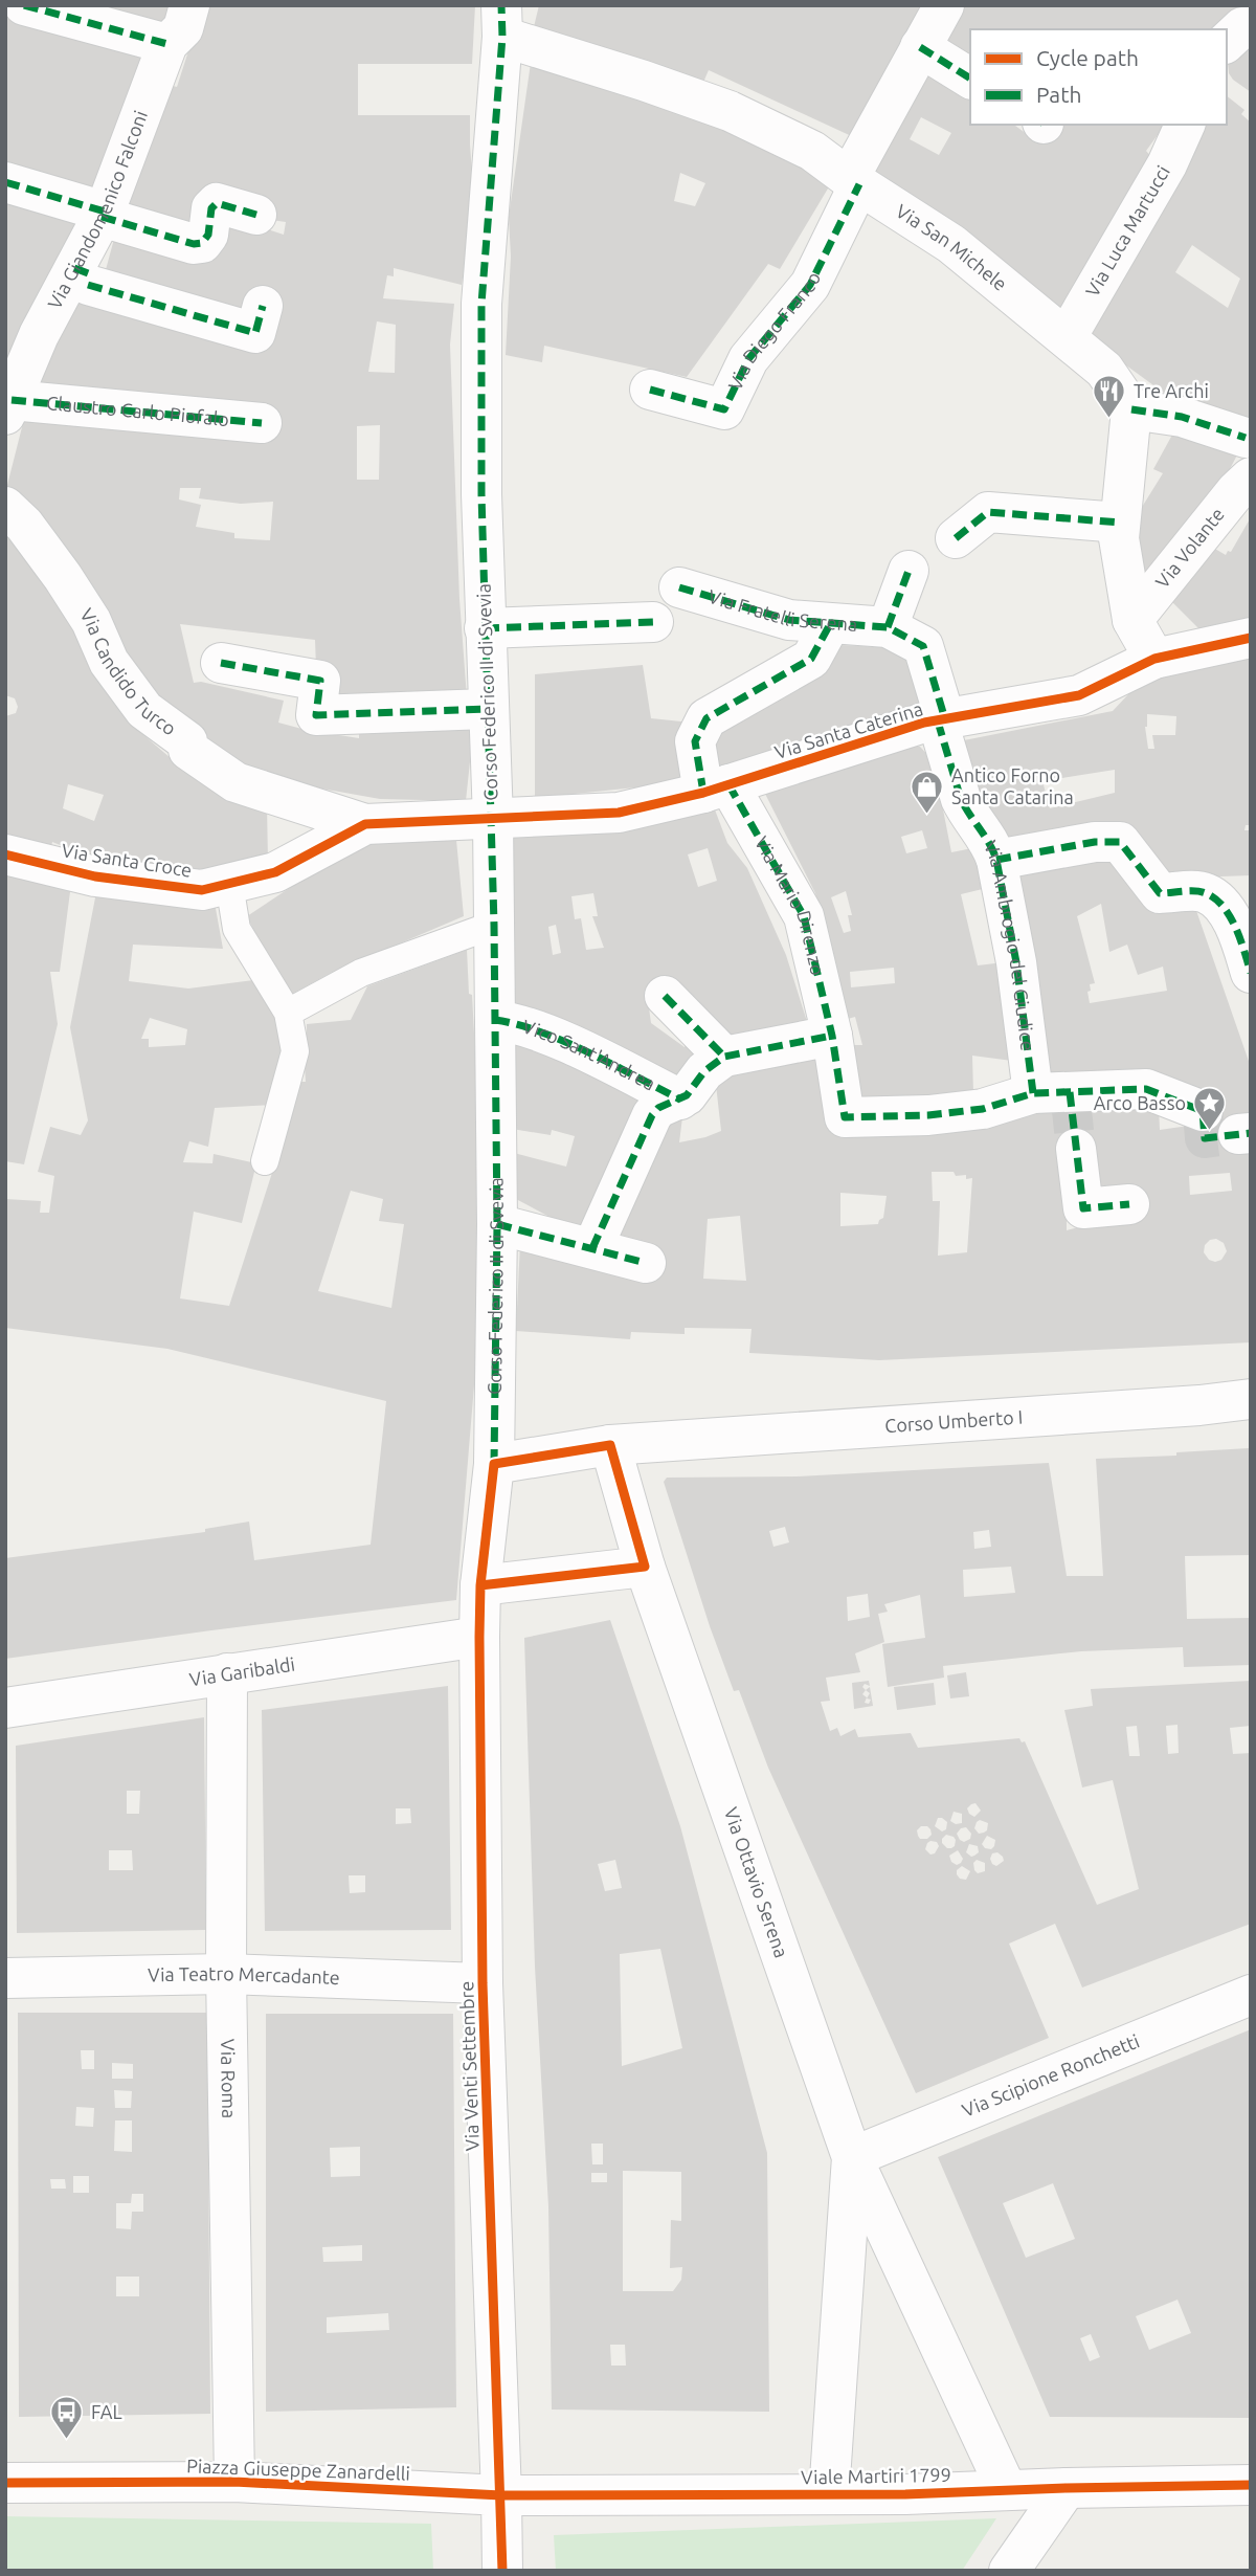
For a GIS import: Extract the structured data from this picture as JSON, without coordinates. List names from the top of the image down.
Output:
{
  "streets": {
    "street": [
      "Via Giandomenico Falconi",
      "Via Luca Martucci",
      "Via San Michele",
      "Via Diego Franco",
      "Claustro Carlo Piofalo",
      "Via Volante",
      "Via Fratelli Serena",
      "Via Candido Turco",
      "Corso Federico II di Svevia",
      "Via Santa Caterina",
      "Via Santa Croce",
      "Via Mario Direnzo",
      "Via Ambrogio del Giudice",
      "Vico Sant'Andrea",
      "Corso Umberto I",
      "Via Garibaldi",
      "Via Ottavio Serena",
      "Via Teatro Mercadante",
      "Via Venti Settembre",
      "Via Scipione Ronchetti",
      "Via Roma",
      "Piazza Giuseppe Zanardelli",
      "Viale Martiri 1799"
    ]
  },
  "crossings": [
    ["Via Giandomenico Falconi", "Claustro Carlo Piofalo"],
    ["Via Luca Martucci", "Via San Michele"],
    ["Via San Michele", "Via Diego Franco"],
    ["Via San Michele", "Corso Federico II di Svevia"],
    ["Via Fratelli Serena", "Via Santa Caterina"],
    ["Via Fratelli Serena", "Via Ambrogio del Giudice"],
    ["Via Candido Turco", "Via Santa Croce"],
    ["Corso Federico II di Svevia", "Via Santa Caterina"],
    ["Corso Federico II di Svevia", "Via Santa Croce"],
    ["Corso Federico II di Svevia", "Vico Sant'Andrea"],
    ["Corso Federico II di Svevia", "Corso Umberto I"],
    ["Corso Federico II di Svevia", "Via Venti Settembre"],
    ["Via Santa Caterina", "Via Santa Croce"],
    ["Via Santa Caterina", "Via Mario Direnzo"],
    ["Via Santa Caterina", "Via Ambrogio del Giudice"],
    ["Via Mario Direnzo", "Via Ambrogio del Giudice"],
    ["Corso Umberto I", "Via Ottavio Serena"],
    ["Via Garibaldi", "Via Venti Settembre"],
    ["Via Garibaldi", "Via Roma"],
    ["Via Ottavio Serena", "Via Scipione Ronchetti"],
    ["Via Ottavio Serena", "Viale Martiri 1799"],
    ["Via Teatro Mercadante", "Via Venti Settembre"],
    ["Via Teatro Mercadante", "Via Roma"],
    ["Via Venti Settembre", "Piazza Giuseppe Zanardelli"],
    ["Via Venti Settembre", "Viale Martiri 1799"],
    ["Via Roma", "Piazza Giuseppe Zanardelli"],
    ["Piazza Giuseppe Zanardelli", "Viale Martiri 1799"]
  ],
  "places": {
    "restaurant": ["Tre Archi"],
    "shop": ["Antico Forno Santa Catarina"],
    "place": ["Arco Basso"],
    "bus stop": ["FAL"]
  },
  "legend": ["Cycle path", "Path"]
}
